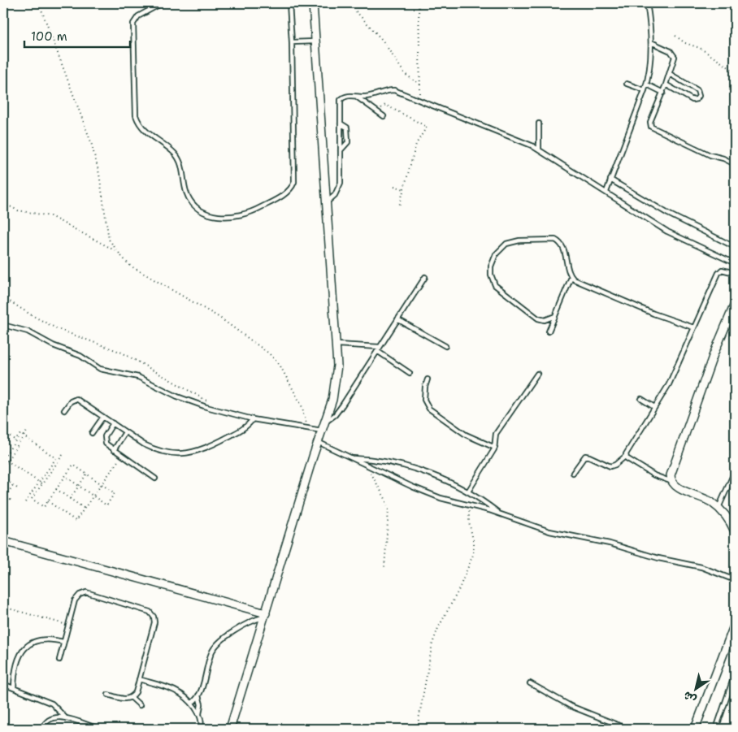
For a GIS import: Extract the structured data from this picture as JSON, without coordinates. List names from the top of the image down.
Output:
{
  "scale_bar": "100 m",
  "north": "bottom left"
}
